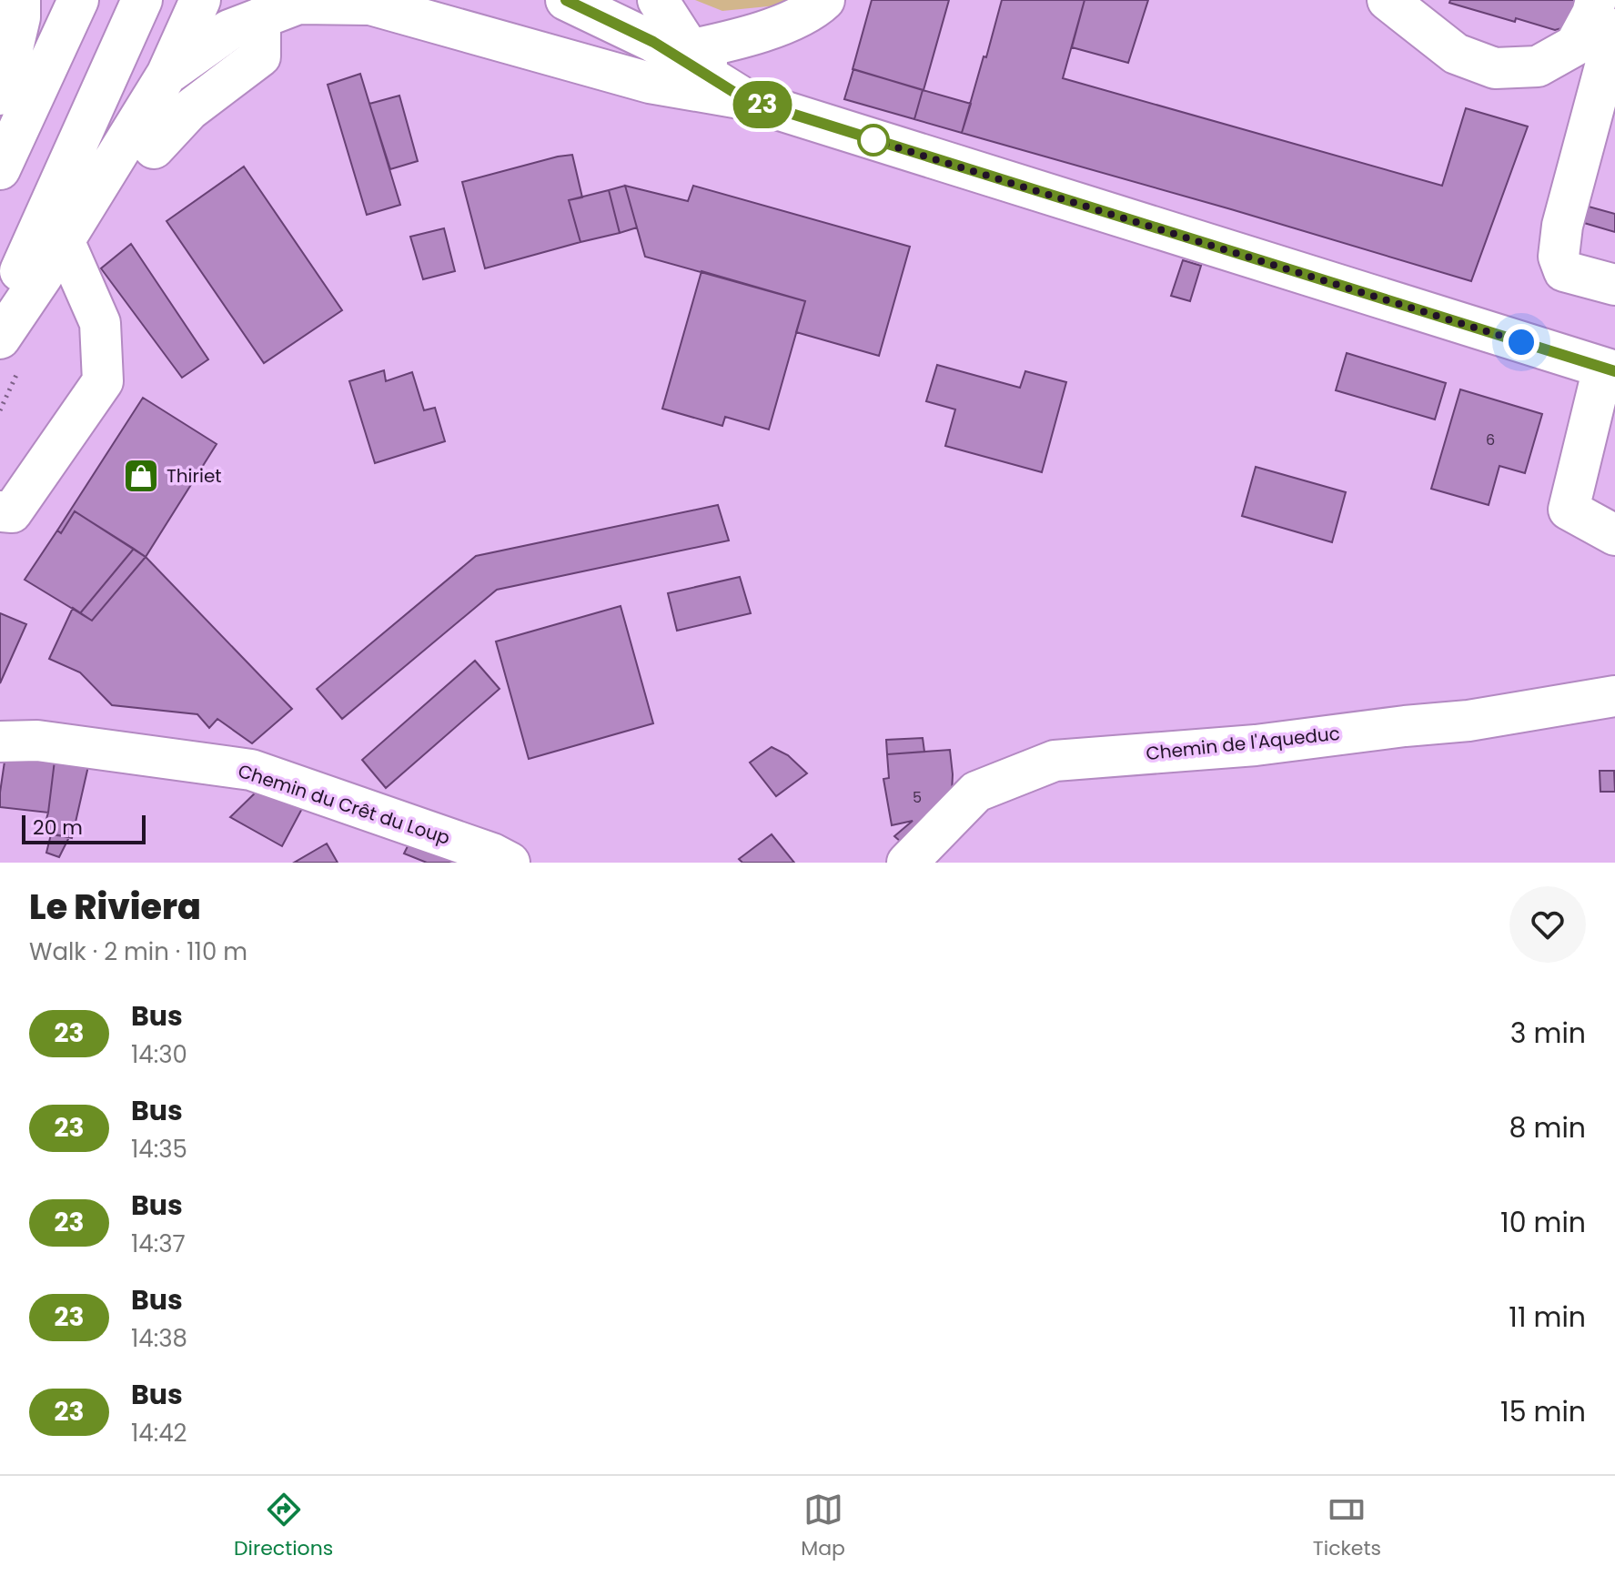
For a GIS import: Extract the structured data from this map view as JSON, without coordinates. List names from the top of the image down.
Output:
{
  "streets": {
    "main road": ["Chemin de l'Aqueduc", "Chemin du Crêt du Loup"]
  },
  "places": {
    "shop": ["Thiriet"]
  },
  "lines": ["bus line 23"],
  "house_numbers": ["6", "5"],
  "scale_bar": "20 m",
  "page": {
    "on_map": "23",
    "scale": "20 m",
    "heading": ["Le Riviera", "Walk · 2 min · 110 m"],
    "list": [
      {
        "mark": "23",
        "name": "Bus",
        "note": "14:30",
        "value": "3 min"
      },
      {
        "mark": "23",
        "name": "Bus",
        "note": "14:35",
        "value": "8 min"
      },
      {
        "mark": "23",
        "name": "Bus",
        "note": "14:37",
        "value": "10 min"
      },
      {
        "mark": "23",
        "name": "Bus",
        "note": "14:38",
        "value": "11 min"
      },
      {
        "mark": "23",
        "name": "Bus",
        "note": "14:42",
        "value": "15 min"
      }
    ],
    "tabs": ["Directions", "Map", "Tickets"]
  }
}
